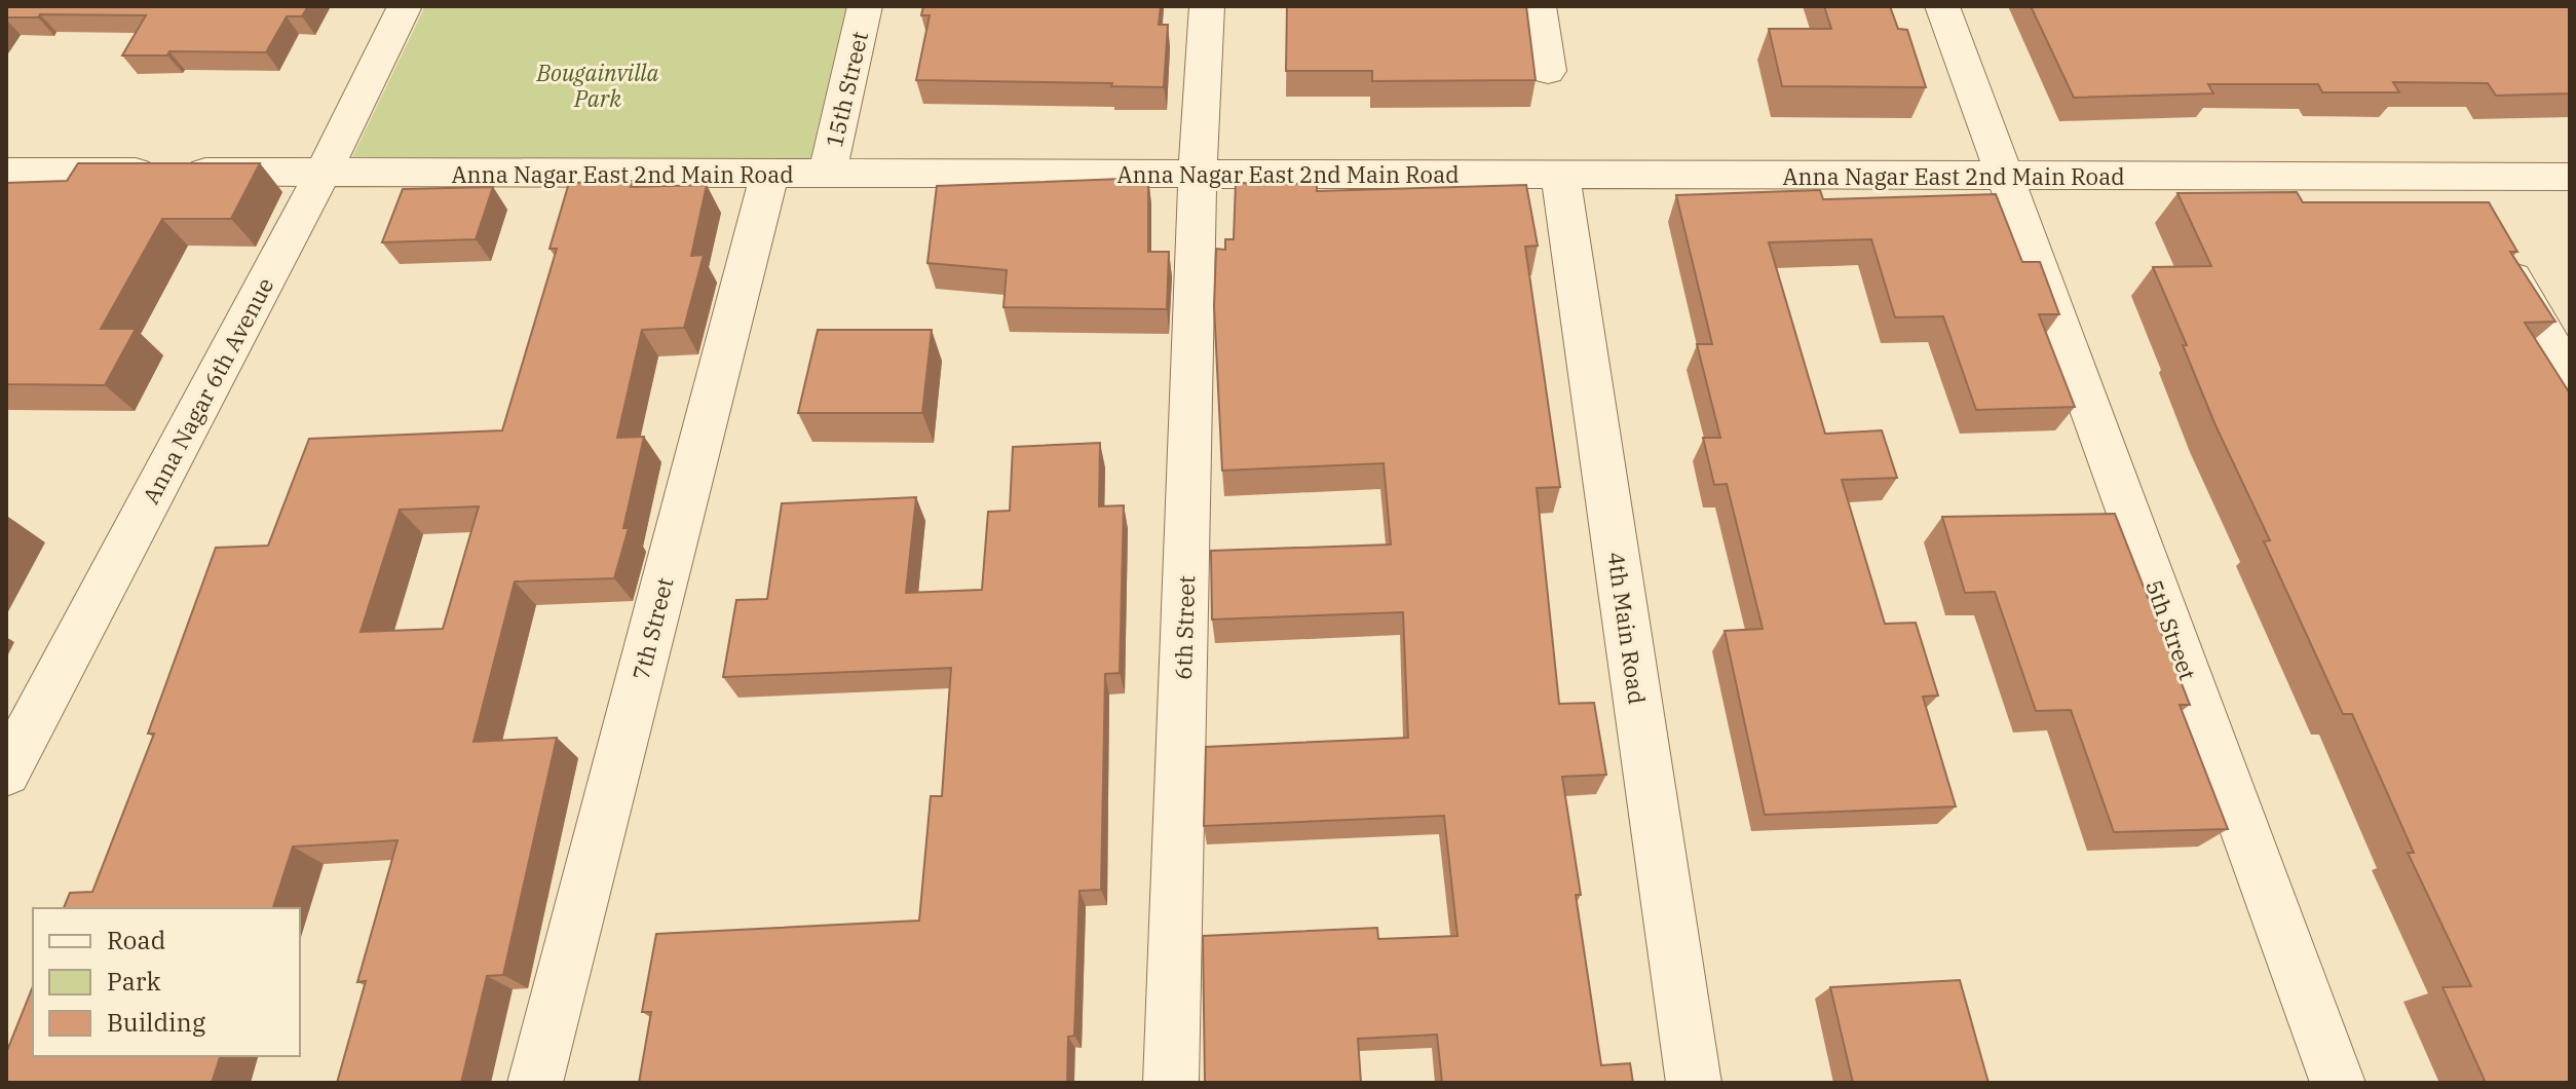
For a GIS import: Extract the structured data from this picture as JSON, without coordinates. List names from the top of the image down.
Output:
{
  "streets": {
    "street": [
      "15th Street",
      "Anna Nagar East 2nd Main Road",
      "Anna Nagar 6th Avenue",
      "6th Street",
      "4th Main Road",
      "7th Street",
      "5th Street"
    ]
  },
  "crossings": [
    ["15th Street", "Anna Nagar East 2nd Main Road"],
    ["Anna Nagar East 2nd Main Road", "Anna Nagar 6th Avenue"],
    ["Anna Nagar East 2nd Main Road", "6th Street"],
    ["Anna Nagar East 2nd Main Road", "4th Main Road"],
    ["Anna Nagar East 2nd Main Road", "7th Street"],
    ["Anna Nagar East 2nd Main Road", "5th Street"]
  ],
  "parks": ["Bougainvilla Park"],
  "legend": ["Road", "Park", "Building"]
}
